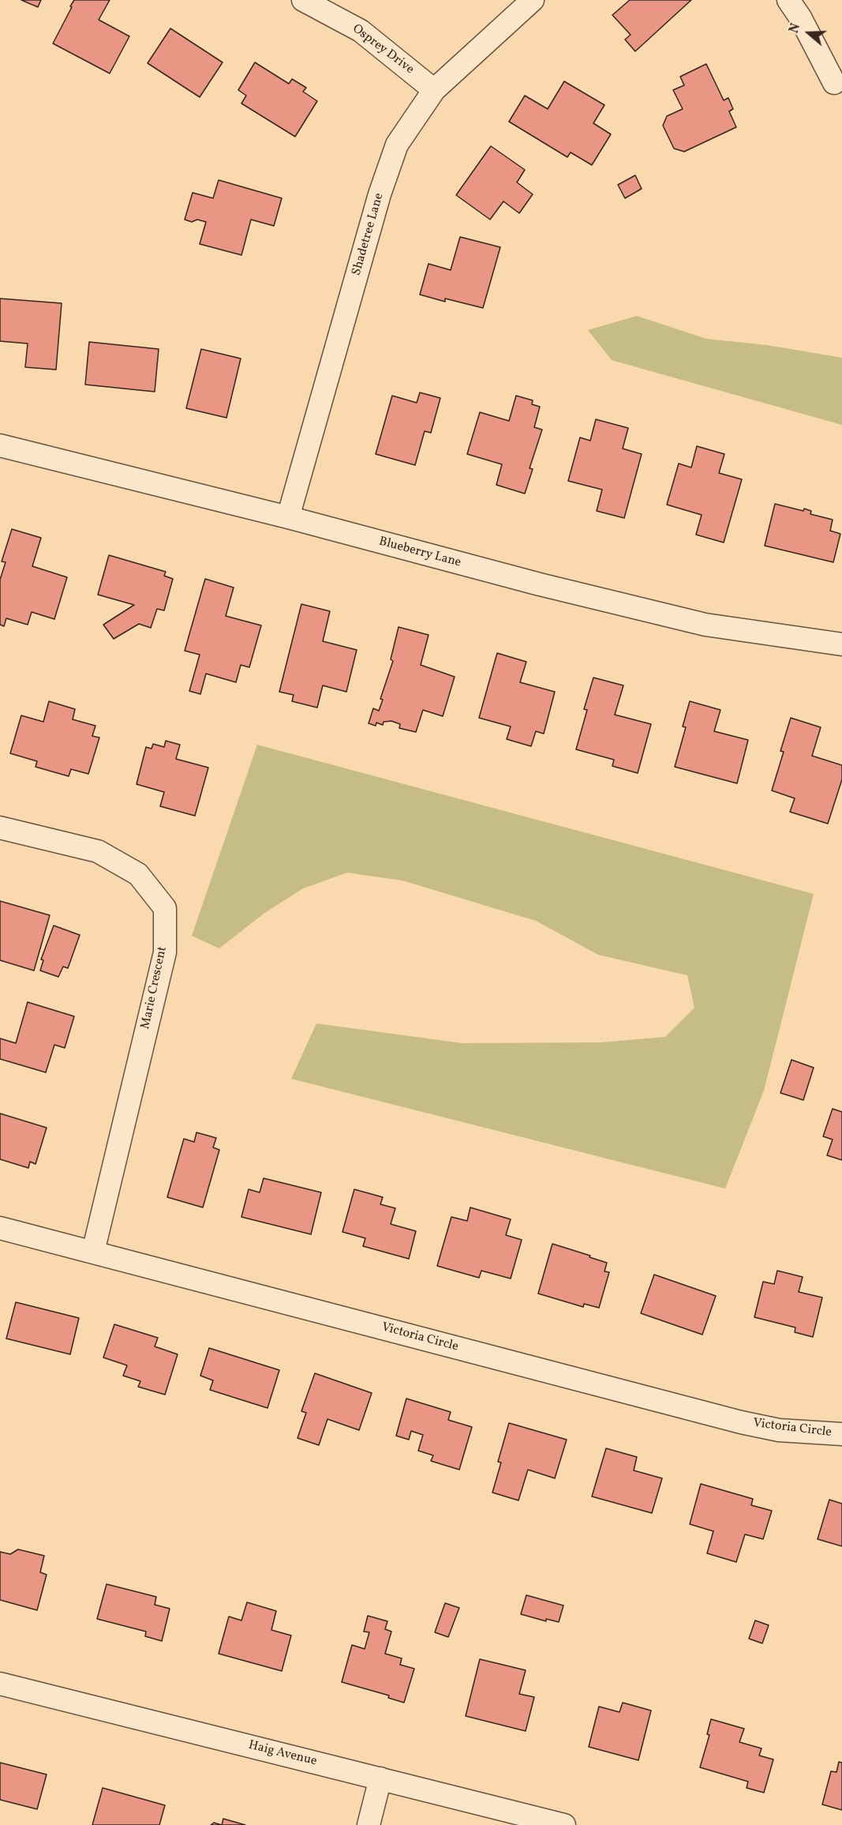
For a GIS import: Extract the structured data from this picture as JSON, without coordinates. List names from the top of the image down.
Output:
{
  "streets": {
    "street": [
      "Osprey Drive",
      "Shadetree Lane",
      "Blueberry Lane",
      "Marie Crescent",
      "Victoria Circle",
      "Haig Avenue"
    ]
  },
  "crossings": [
    ["Osprey Drive", "Shadetree Lane"],
    ["Shadetree Lane", "Blueberry Lane"],
    ["Marie Crescent", "Victoria Circle"]
  ],
  "north": "left"
}
